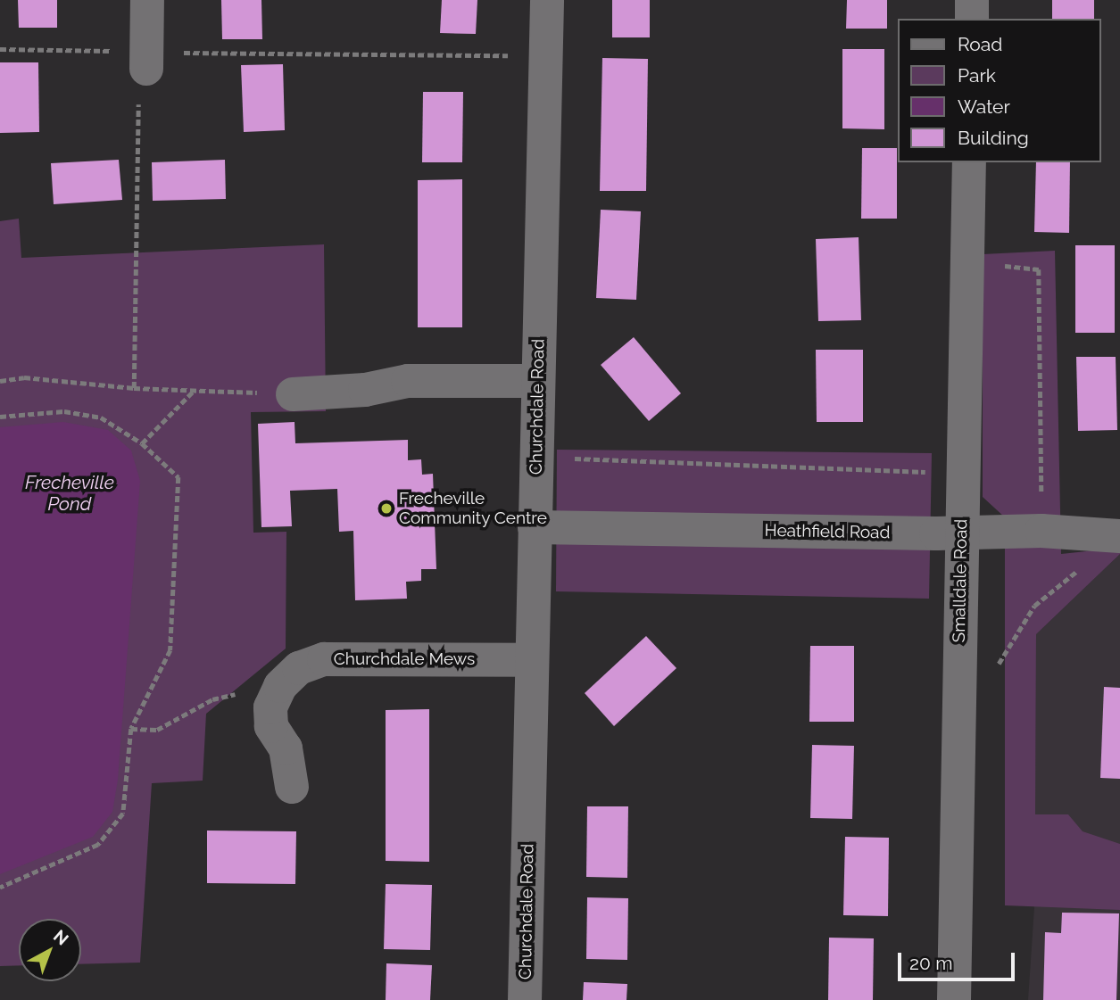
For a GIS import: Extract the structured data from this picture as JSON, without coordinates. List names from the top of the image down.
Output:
{
  "streets": {
    "street": [
      "Churchdale Road",
      "Heathfield Road",
      "Smalldale Road",
      "Churchdale Mews"
    ]
  },
  "crossings": [
    ["Churchdale Road", "Heathfield Road"],
    ["Churchdale Road", "Churchdale Mews"],
    ["Heathfield Road", "Smalldale Road"]
  ],
  "water": ["Frecheville Pond"],
  "places": ["Frecheville Community Centre"],
  "legend": [
    "Road",
    "Park",
    "Water",
    "Building"
  ],
  "scale_bar": "20 m",
  "north": "top right"
}
